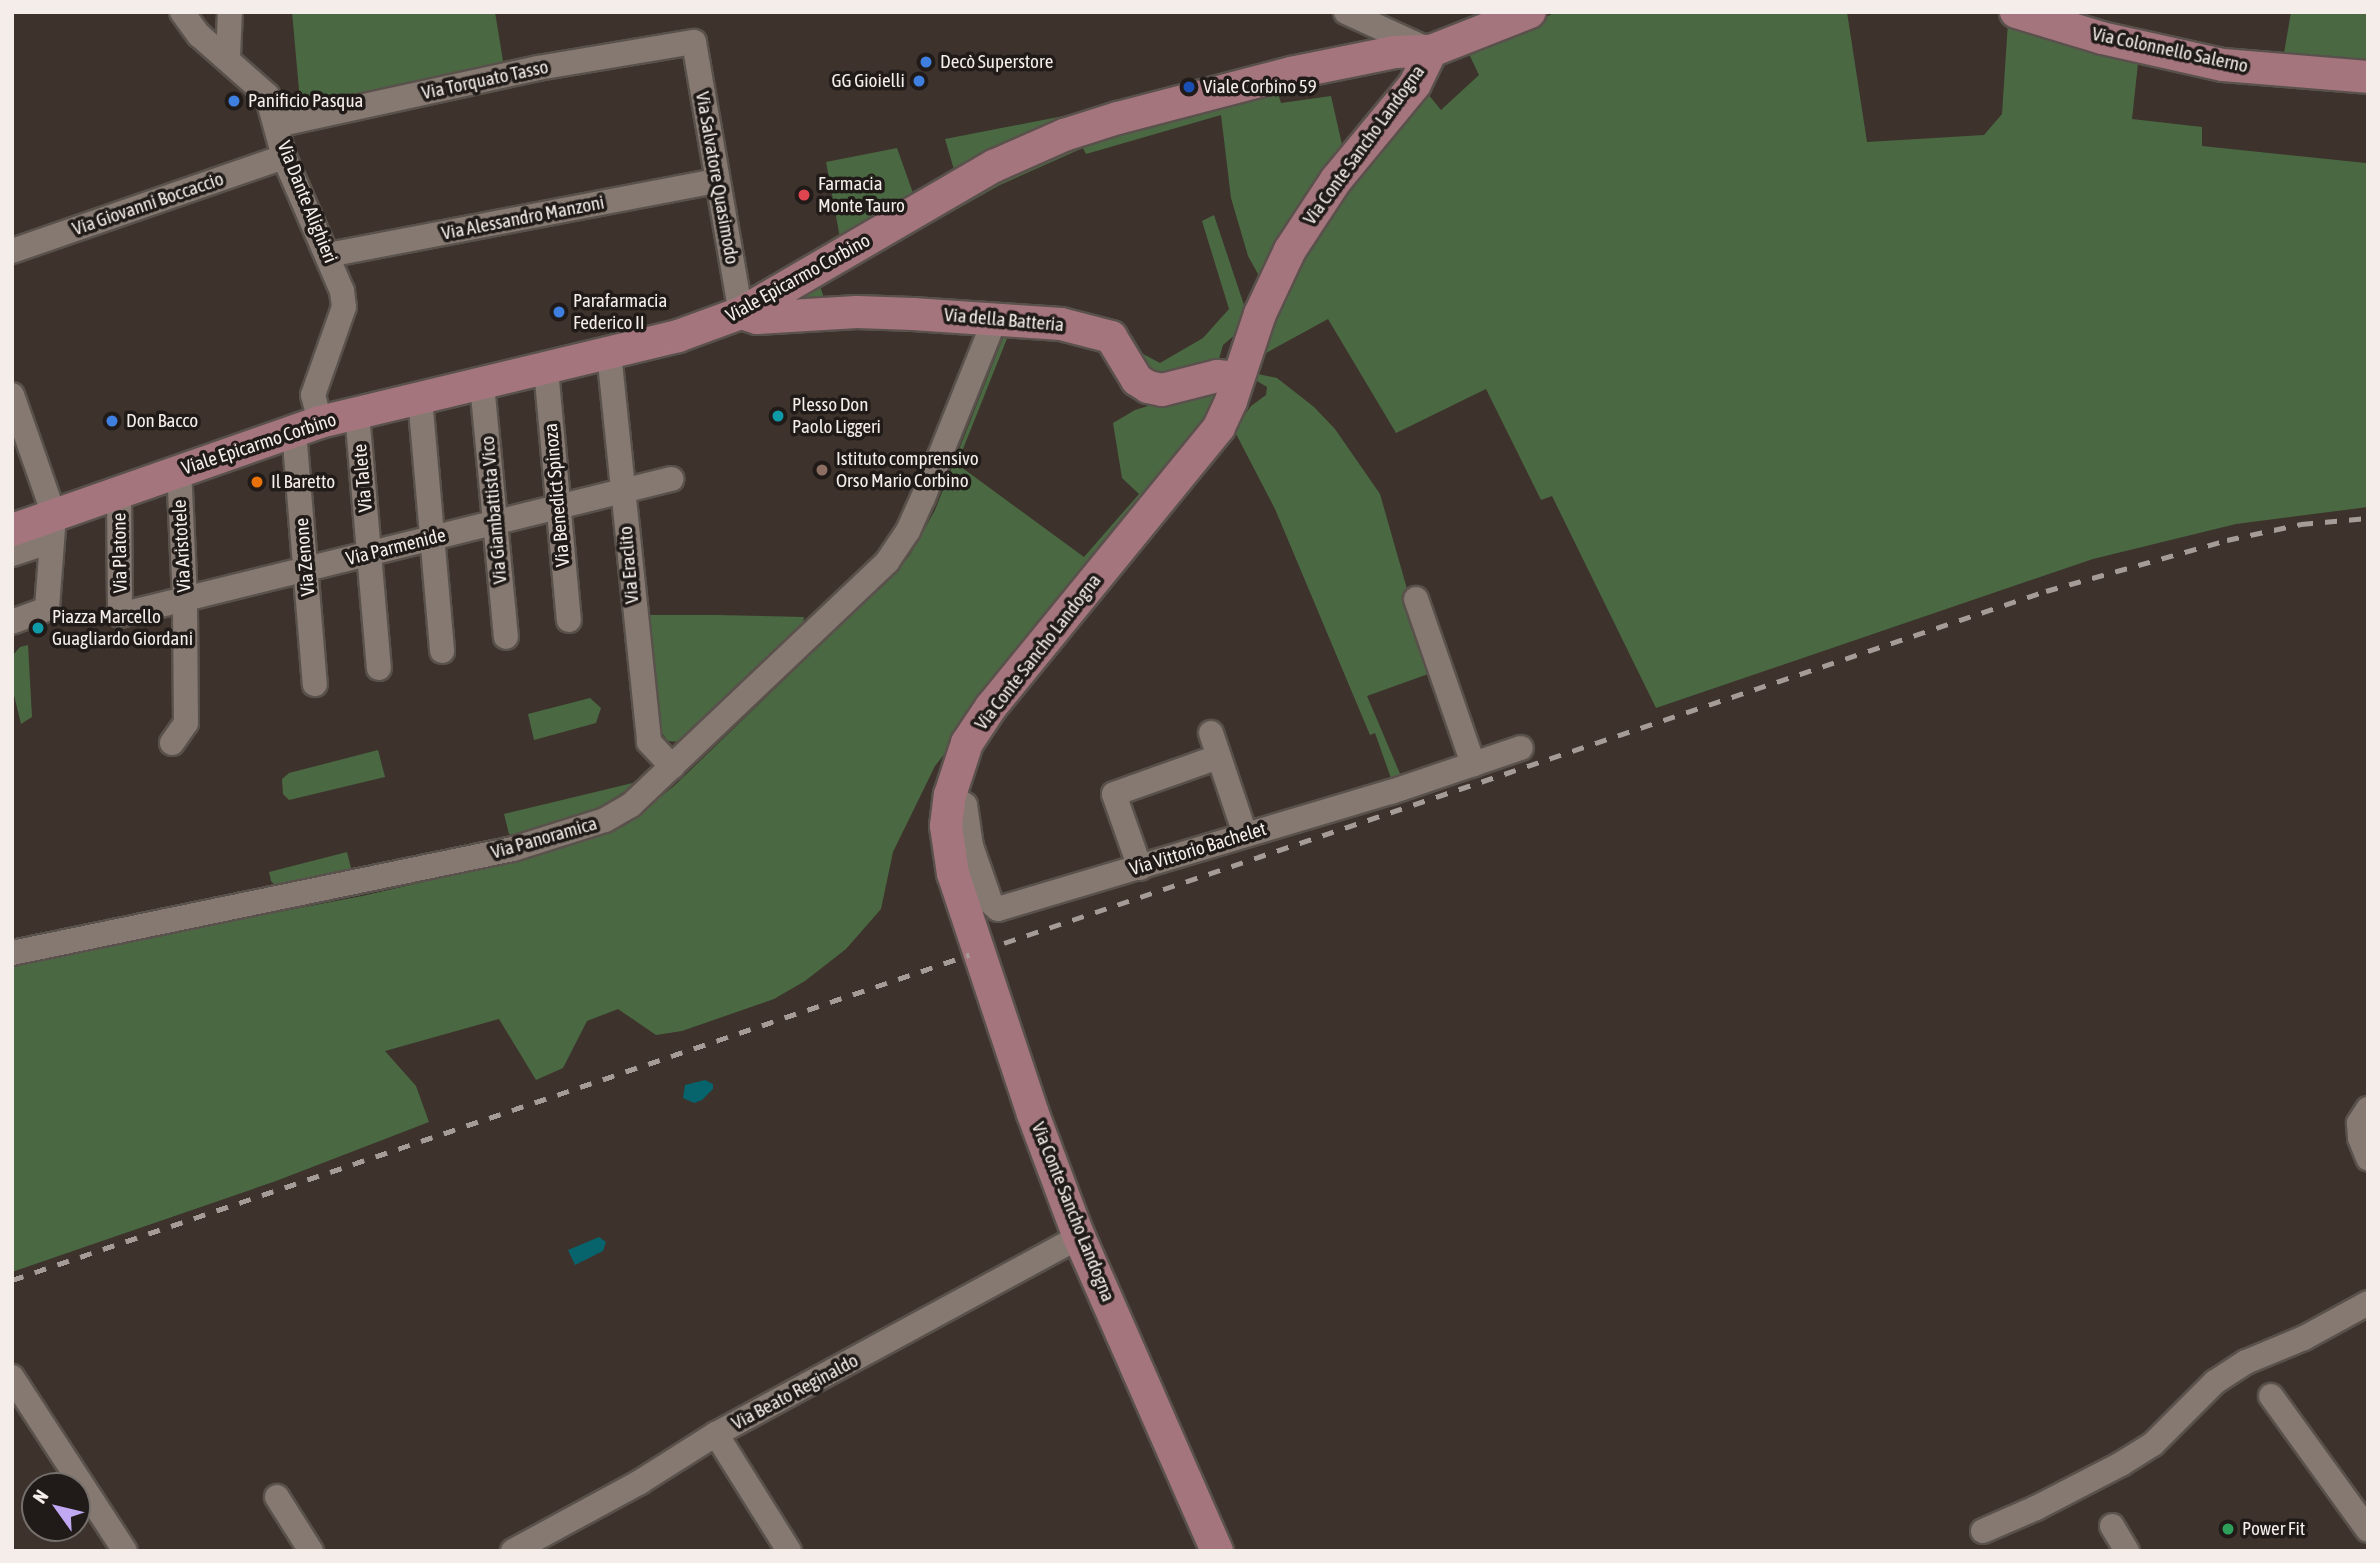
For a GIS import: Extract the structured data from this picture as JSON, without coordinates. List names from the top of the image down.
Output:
{
  "streets": {
    "main road": [
      "Via Colonnello Salerno",
      "Via Conte Sancho Landogna",
      "Viale Epicarmo Corbino",
      "Via della Batteria"
    ],
    "street": [
      "Via Torquato Tasso",
      "Via Salvatore Quasimodo",
      "Via Dante Alighieri",
      "Via Giovanni Boccaccio",
      "Via Alessandro Manzoni",
      "Via Talete",
      "Via Benedict Spinoza",
      "Via Giambattista Vico",
      "Via Aristotele",
      "Via Parmenide",
      "Via Platone",
      "Via Zenone",
      "Via Eraclito",
      "Via Panoramica",
      "Via Vittorio Bachelet",
      "Via Beato Reginaldo"
    ]
  },
  "crossings": [
    ["Via Torquato Tasso", "Via Salvatore Quasimodo"],
    ["Via Torquato Tasso", "Via Dante Alighieri"],
    ["Via Conte Sancho Landogna", "Viale Epicarmo Corbino"],
    ["Via Conte Sancho Landogna", "Via della Batteria"],
    ["Via Conte Sancho Landogna", "Via Vittorio Bachelet"],
    ["Via Conte Sancho Landogna", "Via Beato Reginaldo"],
    ["Via Salvatore Quasimodo", "Via Alessandro Manzoni"],
    ["Via Salvatore Quasimodo", "Viale Epicarmo Corbino"],
    ["Via Salvatore Quasimodo", "Via della Batteria"],
    ["Via Dante Alighieri", "Via Giovanni Boccaccio"],
    ["Via Dante Alighieri", "Via Alessandro Manzoni"],
    ["Via Dante Alighieri", "Viale Epicarmo Corbino"],
    ["Via Dante Alighieri", "Via Zenone"],
    ["Viale Epicarmo Corbino", "Via della Batteria"],
    ["Viale Epicarmo Corbino", "Via Talete"],
    ["Viale Epicarmo Corbino", "Via Benedict Spinoza"],
    ["Viale Epicarmo Corbino", "Via Giambattista Vico"],
    ["Viale Epicarmo Corbino", "Via Aristotele"],
    ["Viale Epicarmo Corbino", "Via Platone"],
    ["Viale Epicarmo Corbino", "Via Zenone"],
    ["Viale Epicarmo Corbino", "Via Eraclito"],
    ["Via della Batteria", "Via Panoramica"],
    ["Via Talete", "Via Parmenide"],
    ["Via Benedict Spinoza", "Via Parmenide"],
    ["Via Giambattista Vico", "Via Parmenide"],
    ["Via Aristotele", "Via Parmenide"],
    ["Via Parmenide", "Via Platone"],
    ["Via Parmenide", "Via Zenone"],
    ["Via Parmenide", "Via Eraclito"],
    ["Via Eraclito", "Via Panoramica"]
  ],
  "places": [
    "Decò Superstore",
    "GG Gioielli",
    "Viale Corbino 59",
    "Panificio Pasqua",
    "Farmacia Monte Tauro",
    "Parafarmacia Federico II",
    "Plesso Don Paolo Liggeri",
    "Don Bacco",
    "Istituto comprensivo Orso Mario Corbino",
    "Il Baretto",
    "Piazza Marcello Guagliardo Giordani",
    "Power Fit"
  ],
  "north": "top left"
}
